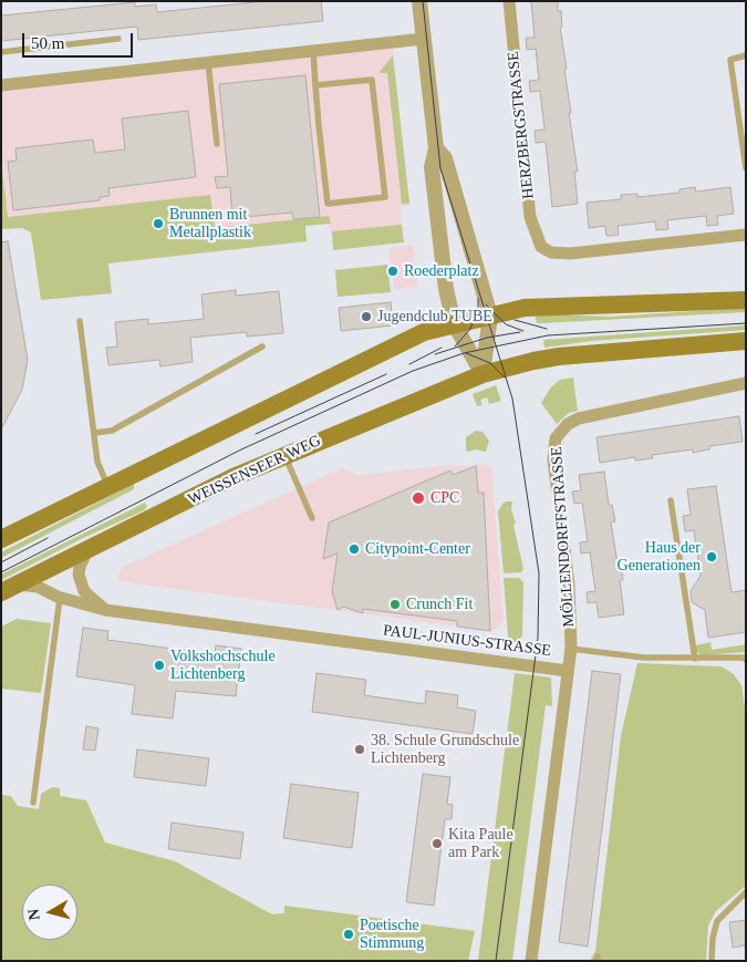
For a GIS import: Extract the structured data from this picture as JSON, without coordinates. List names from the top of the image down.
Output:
{
  "streets": {
    "main road": ["WEISSENSEER WEG"],
    "street": ["HERZBERGSTRASSE", "MÖLLENDORFFSTRASSE", "PAUL-JUNIUS-STRASSE"]
  },
  "crossings": [
    ["WEISSENSEER WEG", "PAUL-JUNIUS-STRASSE"],
    ["MÖLLENDORFFSTRASSE", "PAUL-JUNIUS-STRASSE"]
  ],
  "places": [
    "Brunnen mit Metallplastik",
    "Roederplatz",
    "Jugendclub TUBE",
    "CPC",
    "Citypoint-Center",
    "Haus der Generationen",
    "Crunch Fit",
    "Volkshochschule Lichtenberg",
    "38. Schule Grundschule Lichtenberg",
    "Kita Paule am Park",
    "Poetische Stimmung"
  ],
  "scale_bar": "50 m",
  "north": "left"
}
